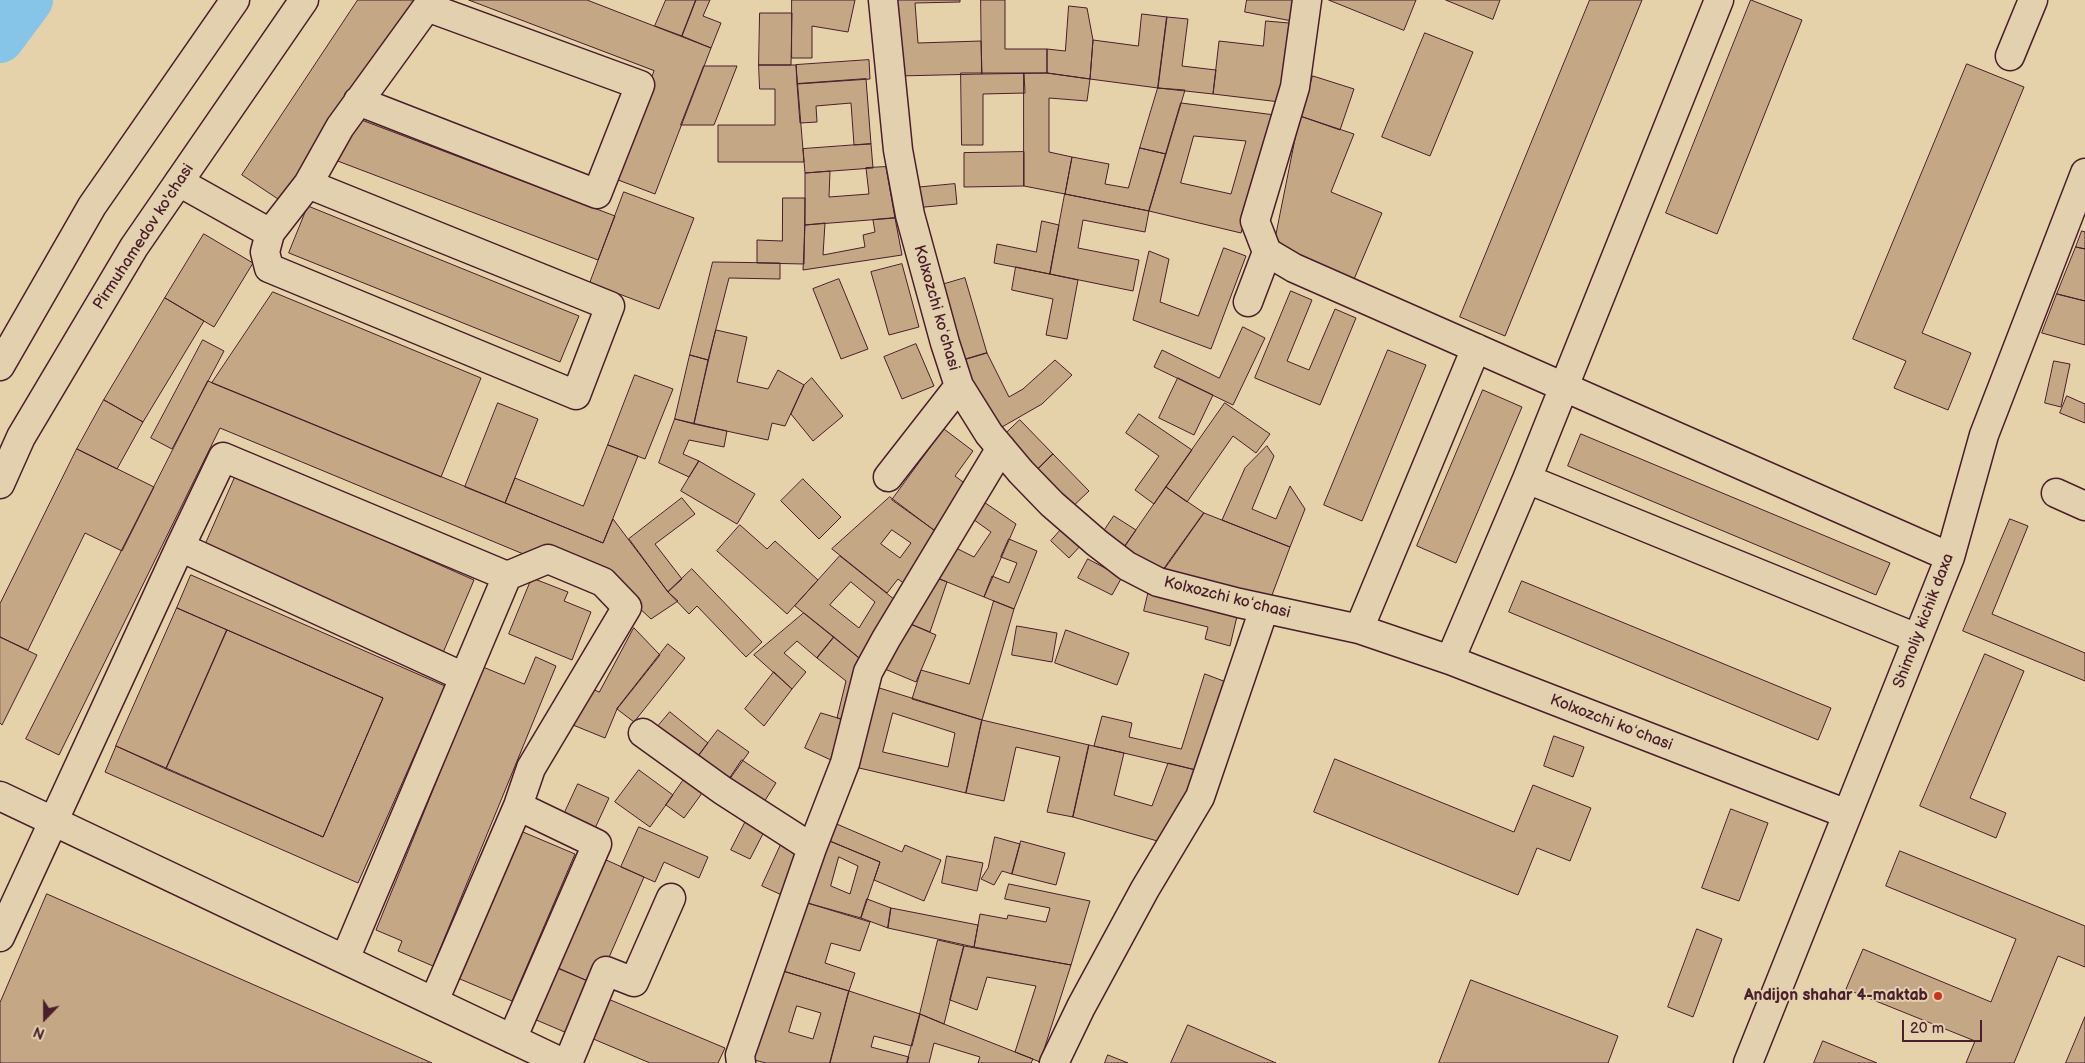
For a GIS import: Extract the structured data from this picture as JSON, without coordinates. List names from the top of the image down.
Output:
{
  "streets": {
    "street": ["Pirmuhamedov ko'chasi", "Kolxozchi koʻchasi", "Shimoliy kichik daxa"]
  },
  "crossings": [
    ["Kolxozchi koʻchasi", "Shimoliy kichik daxa"]
  ],
  "places": ["Andijon shahar 4-maktab"],
  "scale_bar": "20 m",
  "north": "bottom"
}
